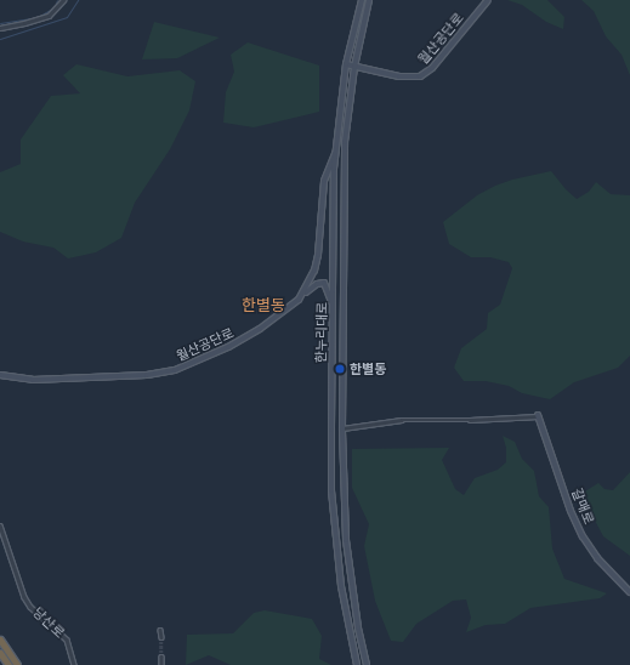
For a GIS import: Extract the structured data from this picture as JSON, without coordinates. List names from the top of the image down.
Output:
{
  "streets": {
    "street": [
      "월산공단로",
      "한누리대로",
      "갈매로",
      "당산로"
    ]
  },
  "crossings": [
    ["월산공단로", "한누리대로"]
  ],
  "districts": ["한별동"],
  "places": ["한별동"]
}
